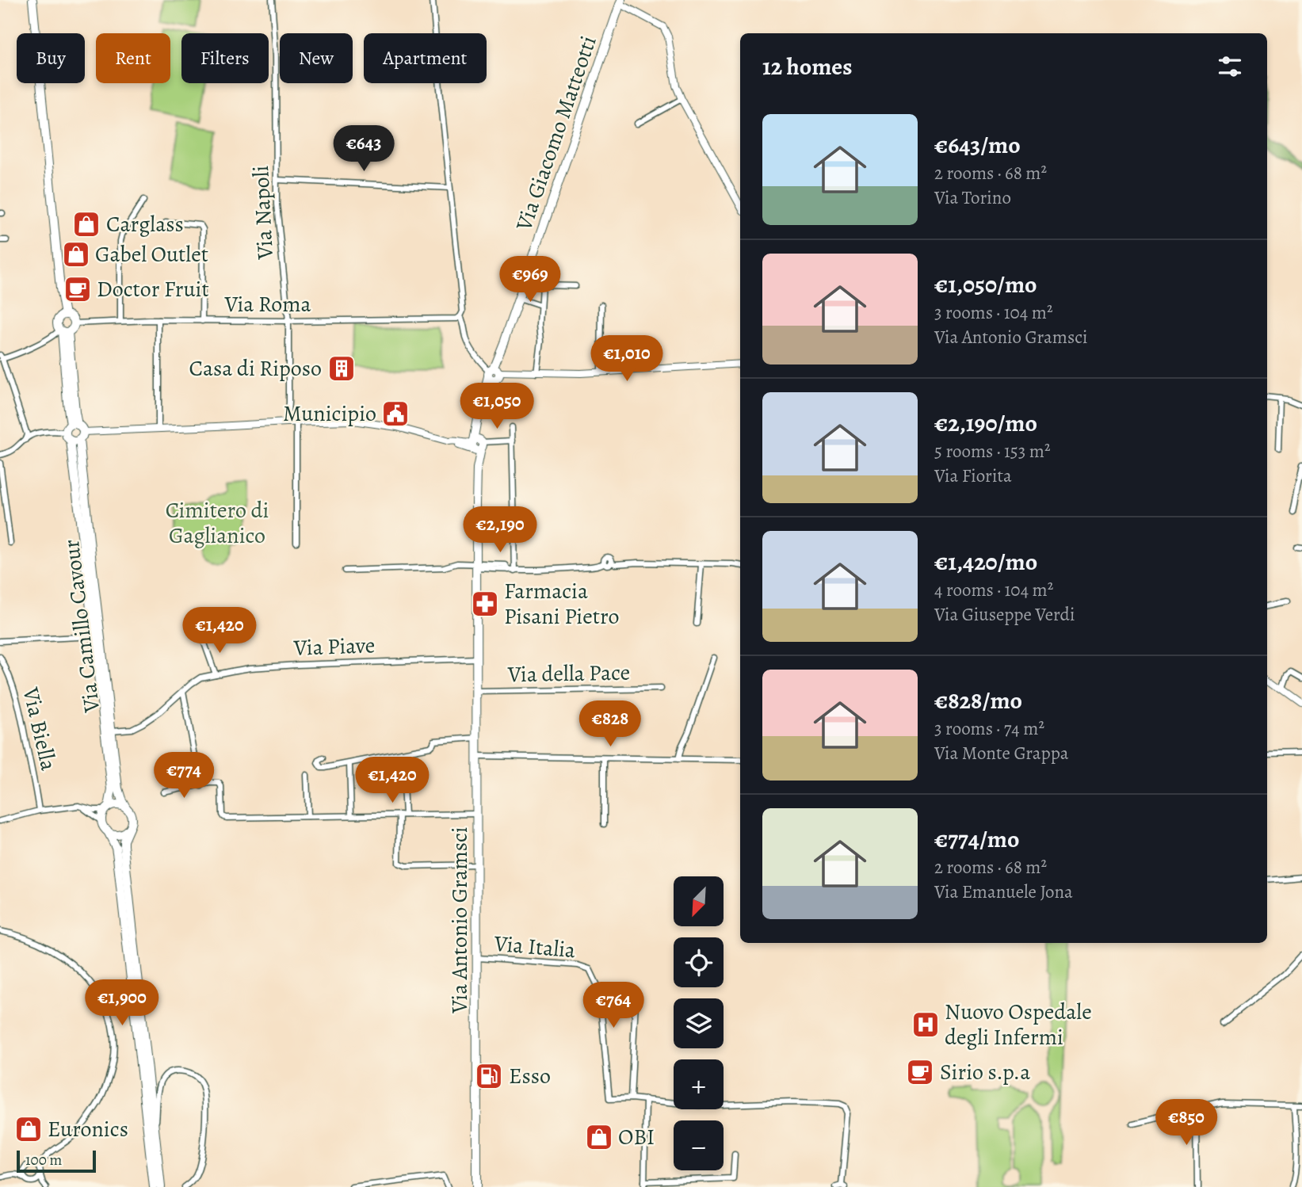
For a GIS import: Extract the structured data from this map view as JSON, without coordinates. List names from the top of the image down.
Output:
{
  "streets": {
    "main road": ["Via Giacomo Matteotti", "Via Camillo Cavour", "Via Antonio Gramsci"],
    "street": [
      "Via Napoli",
      "Via Roma",
      "Via Piave",
      "Via della Pace",
      "Via Biella",
      "Via Italia"
    ]
  },
  "crossings": [
    ["Via Giacomo Matteotti", "Via Antonio Gramsci"],
    ["Via Napoli", "Via Roma"],
    ["Via Roma", "Via Camillo Cavour"],
    ["Via Camillo Cavour", "Via Piave"],
    ["Via Piave", "Via Antonio Gramsci"],
    ["Via della Pace", "Via Antonio Gramsci"],
    ["Via Antonio Gramsci", "Via Italia"]
  ],
  "parks": ["Cimitero di Gaglianico"],
  "places": {
    "shop": [
      "Carglass",
      "Gabel Outlet",
      "Euronics",
      "OBI"
    ],
    "cafe": ["Doctor Fruit", "Sirio s.p.a"],
    "building": ["Casa di Riposo"],
    "public building": ["Municipio"],
    "pharmacy": ["Farmacia Pisani Pietro"],
    "hospital": ["Nuovo Ospedale degli Infermi"],
    "fuel station": ["Esso"]
  },
  "scale_bar": "100 m",
  "north": "bottom left",
  "page": {
    "chip": [
      "Buy",
      "Rent",
      "Filters",
      "New",
      "Apartment"
    ],
    "heading": "12 homes",
    "list": [
      {
        "name": "€643/mo",
        "note": "2 rooms · 68 m² · Via Torino"
      },
      {
        "name": "€1,050/mo",
        "note": "3 rooms · 104 m² · Via Antonio Gramsci"
      },
      {
        "name": "€2,190/mo",
        "note": "5 rooms · 153 m² · Via Fiorita"
      },
      {
        "name": "€1,420/mo",
        "note": "4 rooms · 104 m² · Via Giuseppe Verdi"
      },
      {
        "name": "€828/mo",
        "note": "3 rooms · 74 m² · Via Monte Grappa"
      },
      {
        "name": "€774/mo",
        "note": "2 rooms · 68 m² · Via Emanuele Jona"
      }
    ],
    "price": [
      "€643",
      "€969",
      "€1,010",
      "€1,050",
      "€2,190",
      "€1,420",
      "€828",
      "€774",
      "€1,420",
      "€1,900",
      "€764",
      "€850"
    ],
    "map_buttons": ["+", "−"],
    "scale": "100 m"
  }
}
